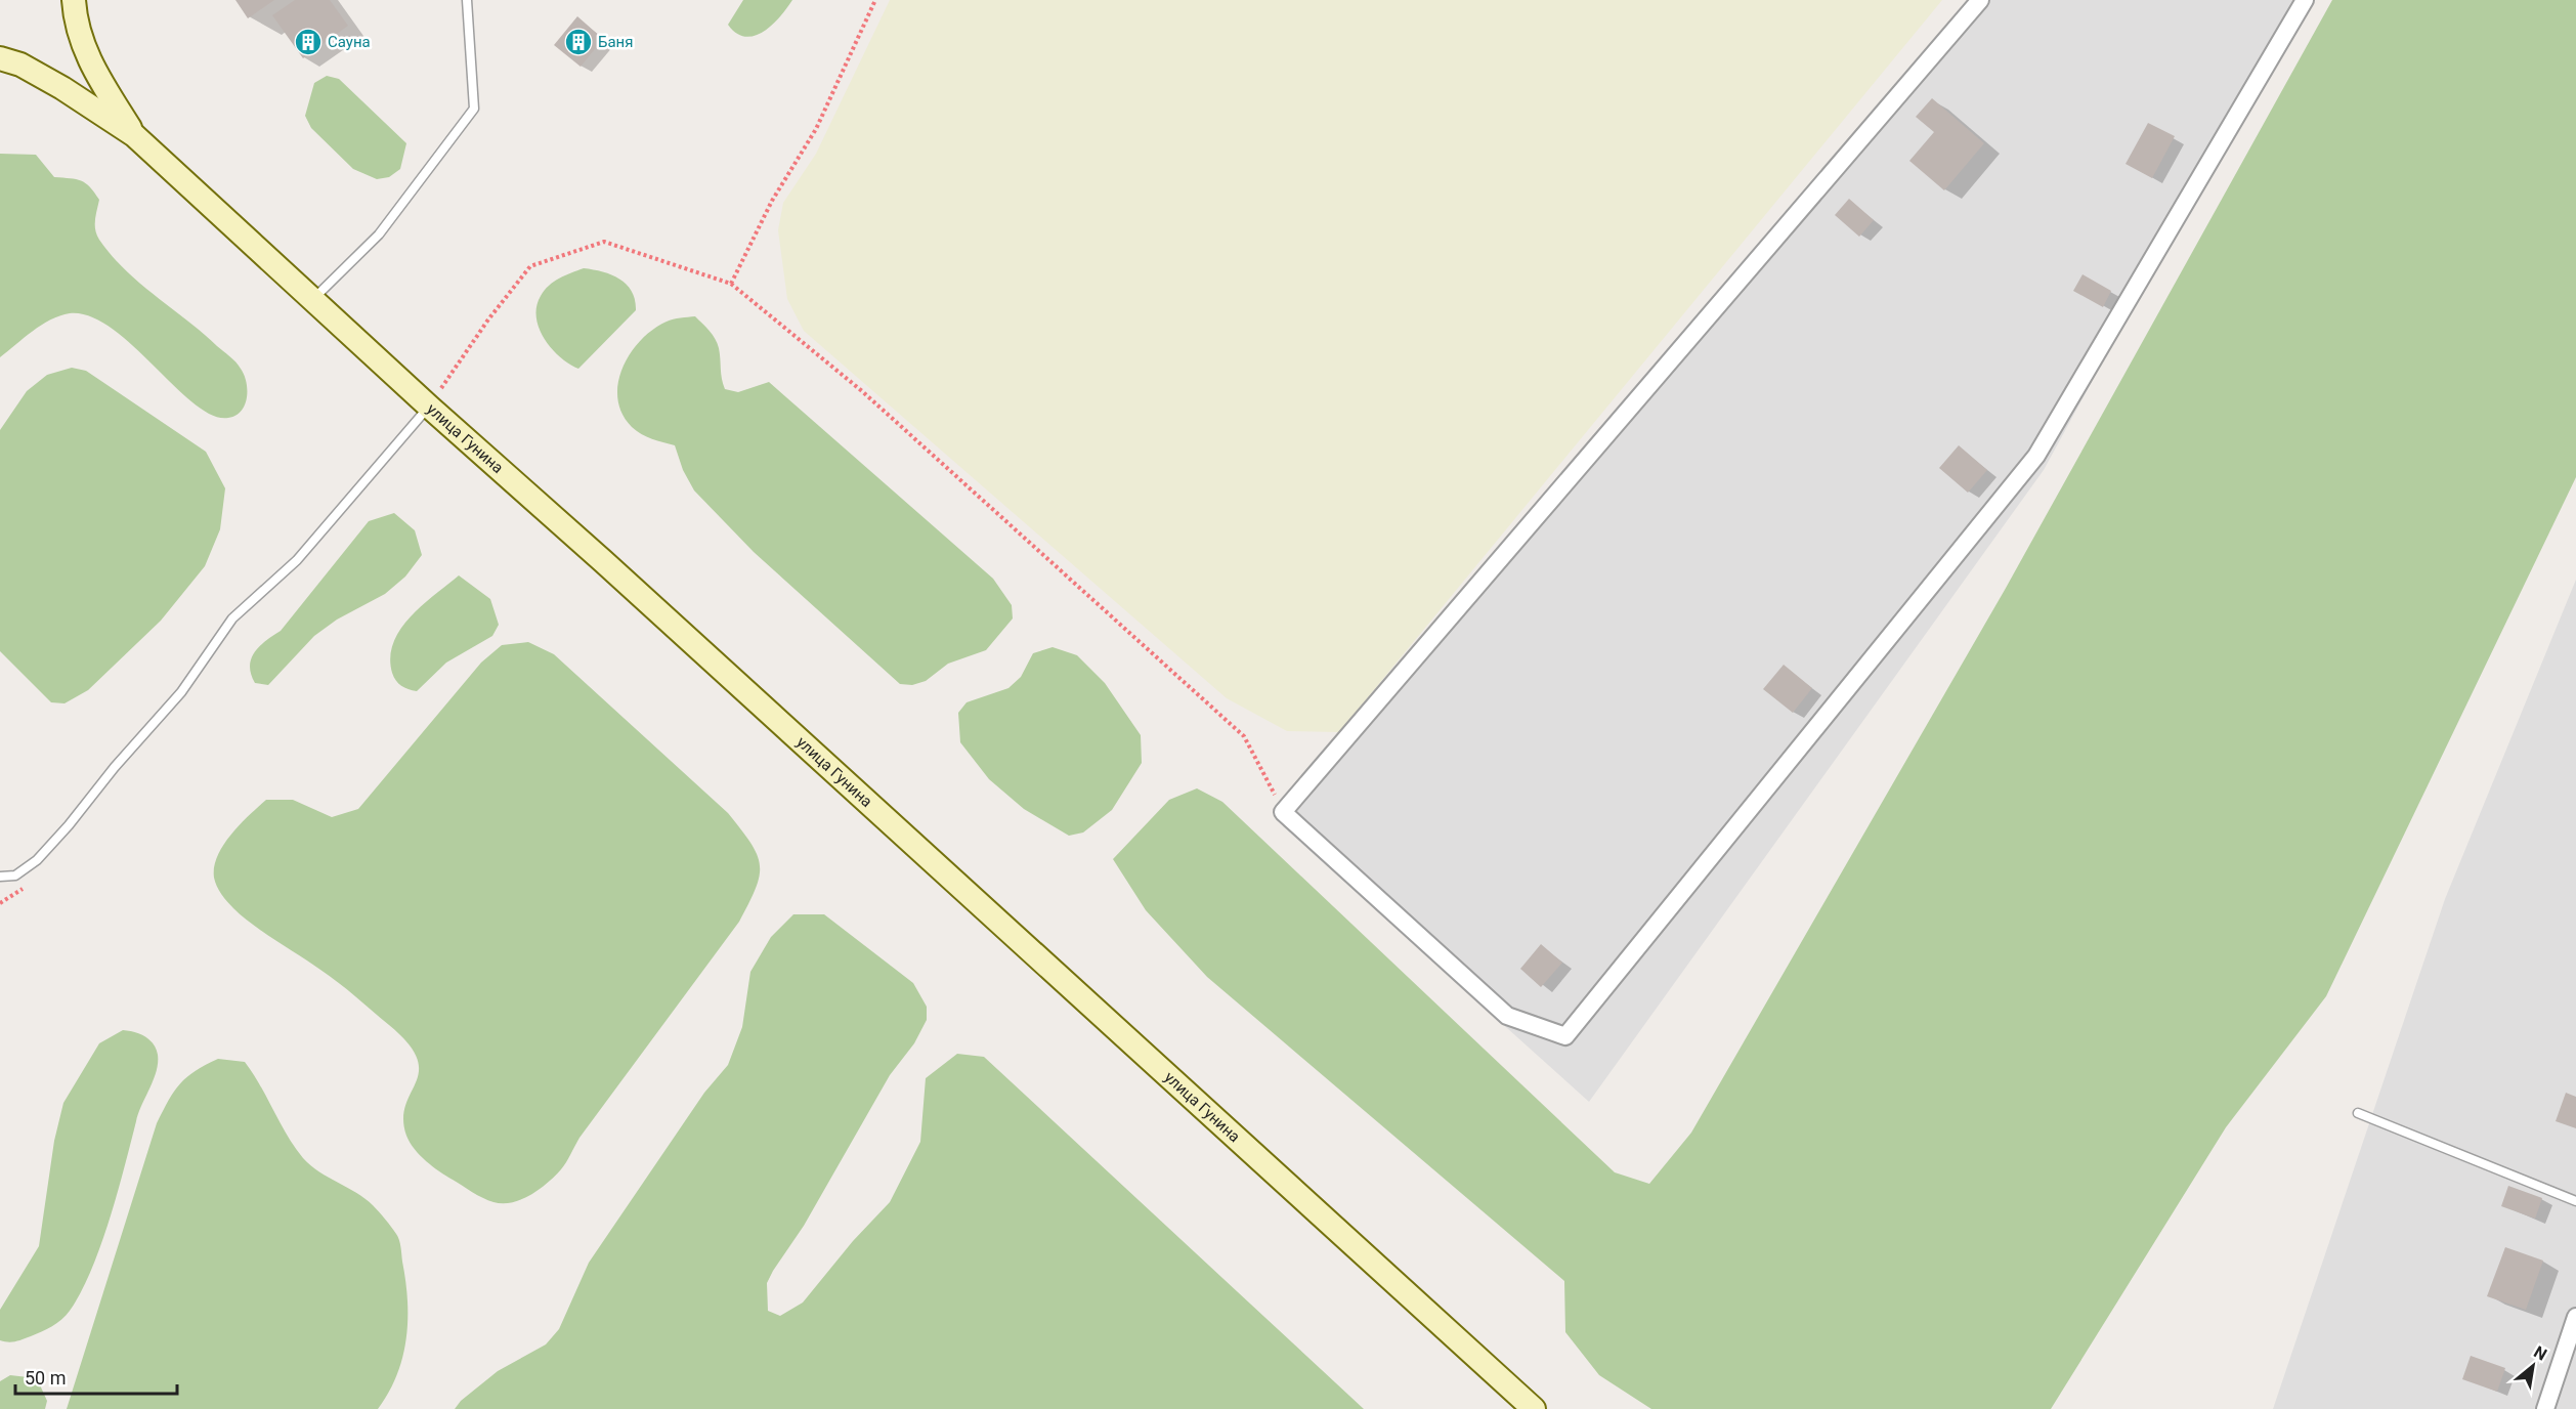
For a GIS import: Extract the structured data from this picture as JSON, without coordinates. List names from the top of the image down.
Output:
{
  "streets": {
    "main road": ["улица Гунина"]
  },
  "places": {
    "building": ["Сауна", "Баня"]
  },
  "scale_bar": "50 m",
  "north": "top right"
}
